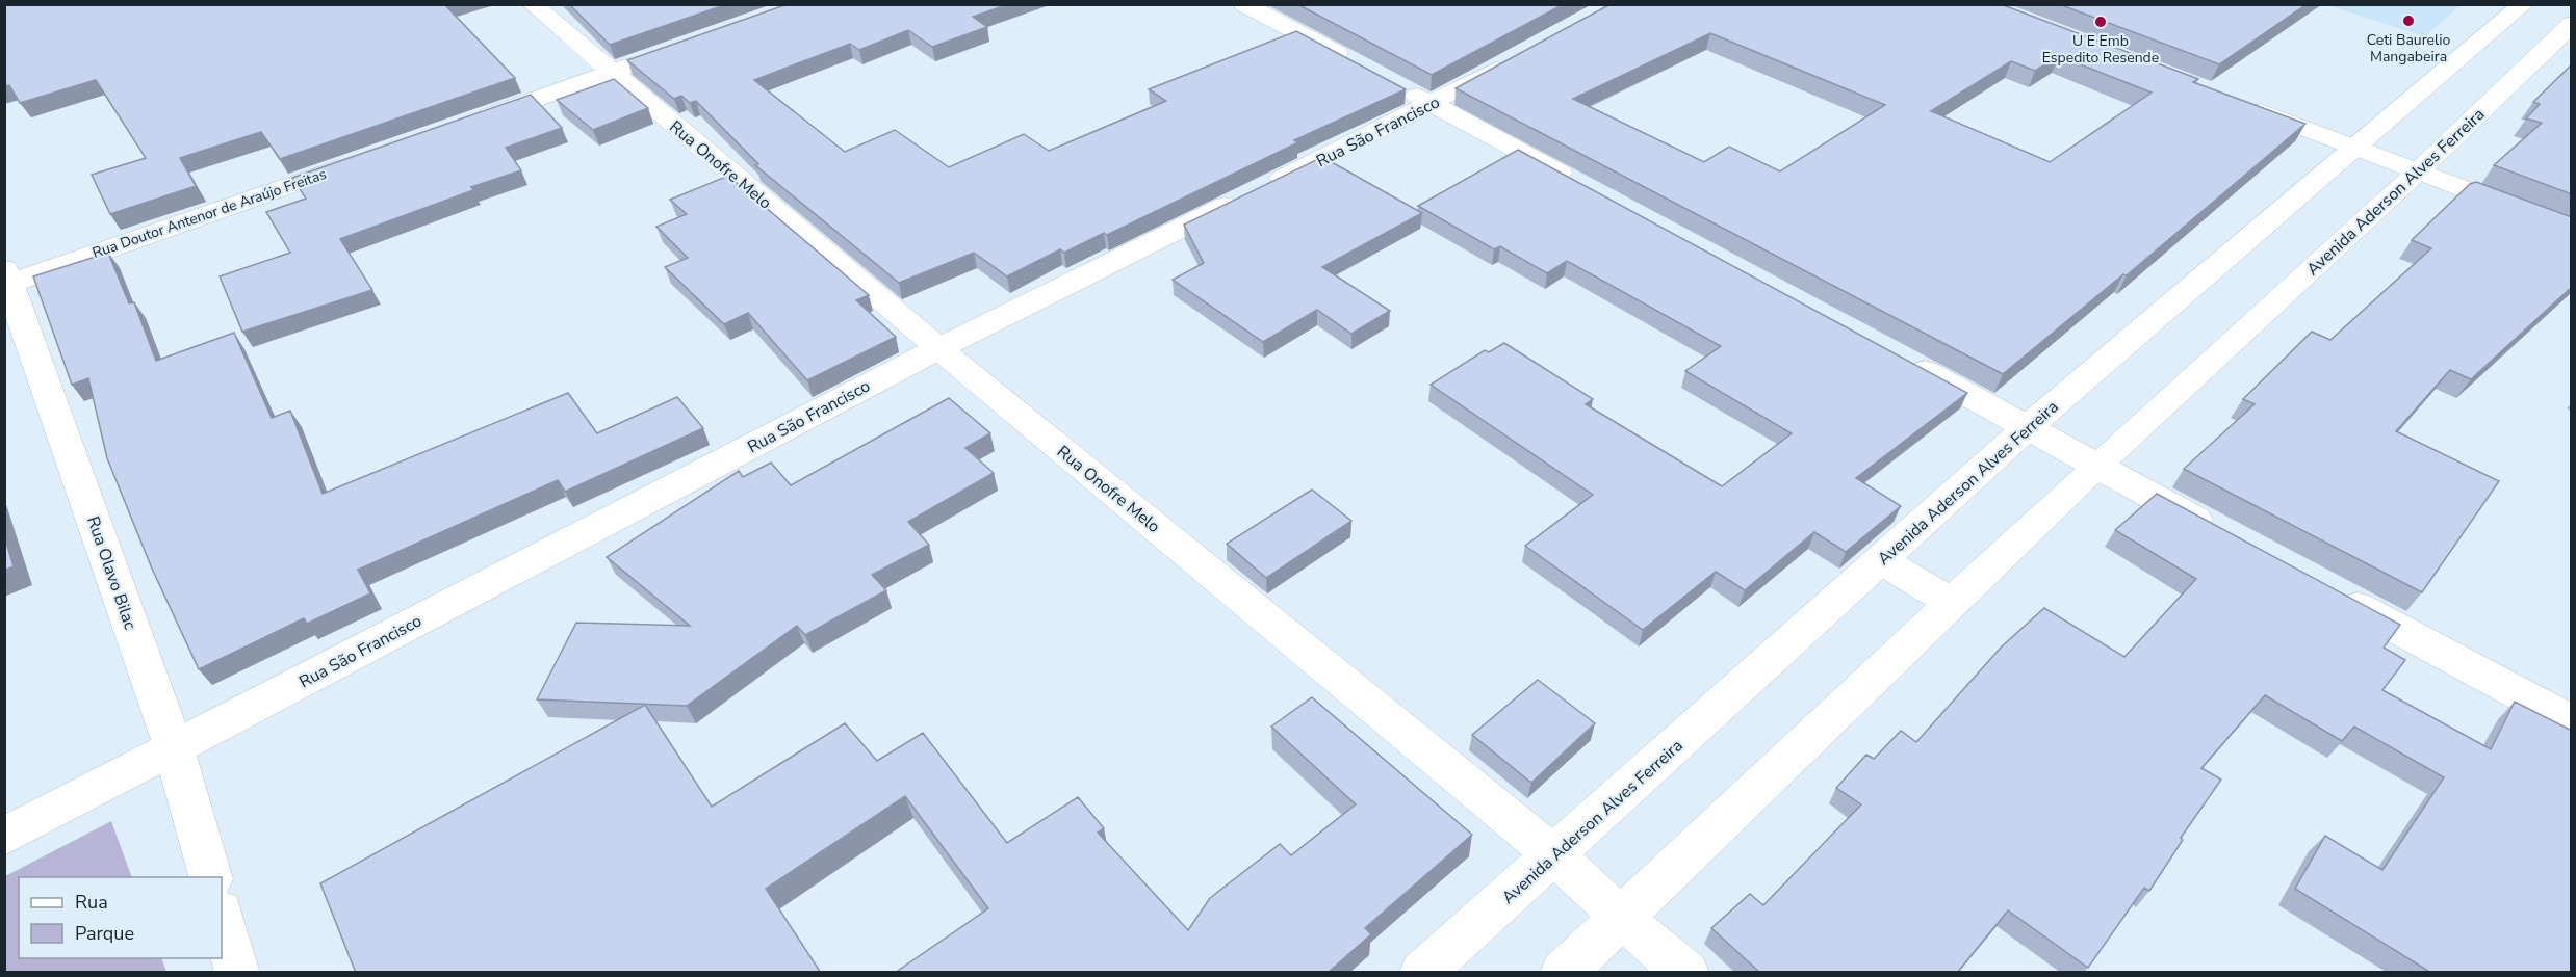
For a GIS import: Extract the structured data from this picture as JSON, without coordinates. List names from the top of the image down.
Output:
{
  "streets": {
    "street": [
      "Rua São Francisco",
      "Rua Onofre Melo",
      "Avenida Aderson Alves Ferreira",
      "Rua Doutor Antenor de Araújo Freitas",
      "Rua Olavo Bilac"
    ]
  },
  "crossings": [
    ["Rua São Francisco", "Rua Onofre Melo"],
    ["Rua São Francisco", "Rua Olavo Bilac"],
    ["Rua Onofre Melo", "Avenida Aderson Alves Ferreira"],
    ["Rua Doutor Antenor de Araújo Freitas", "Rua Olavo Bilac"]
  ],
  "places": ["Ceti Baurelio Mangabeira", "U E Emb Espedito Resende"],
  "legend": ["Rua", "Parque"]
}
